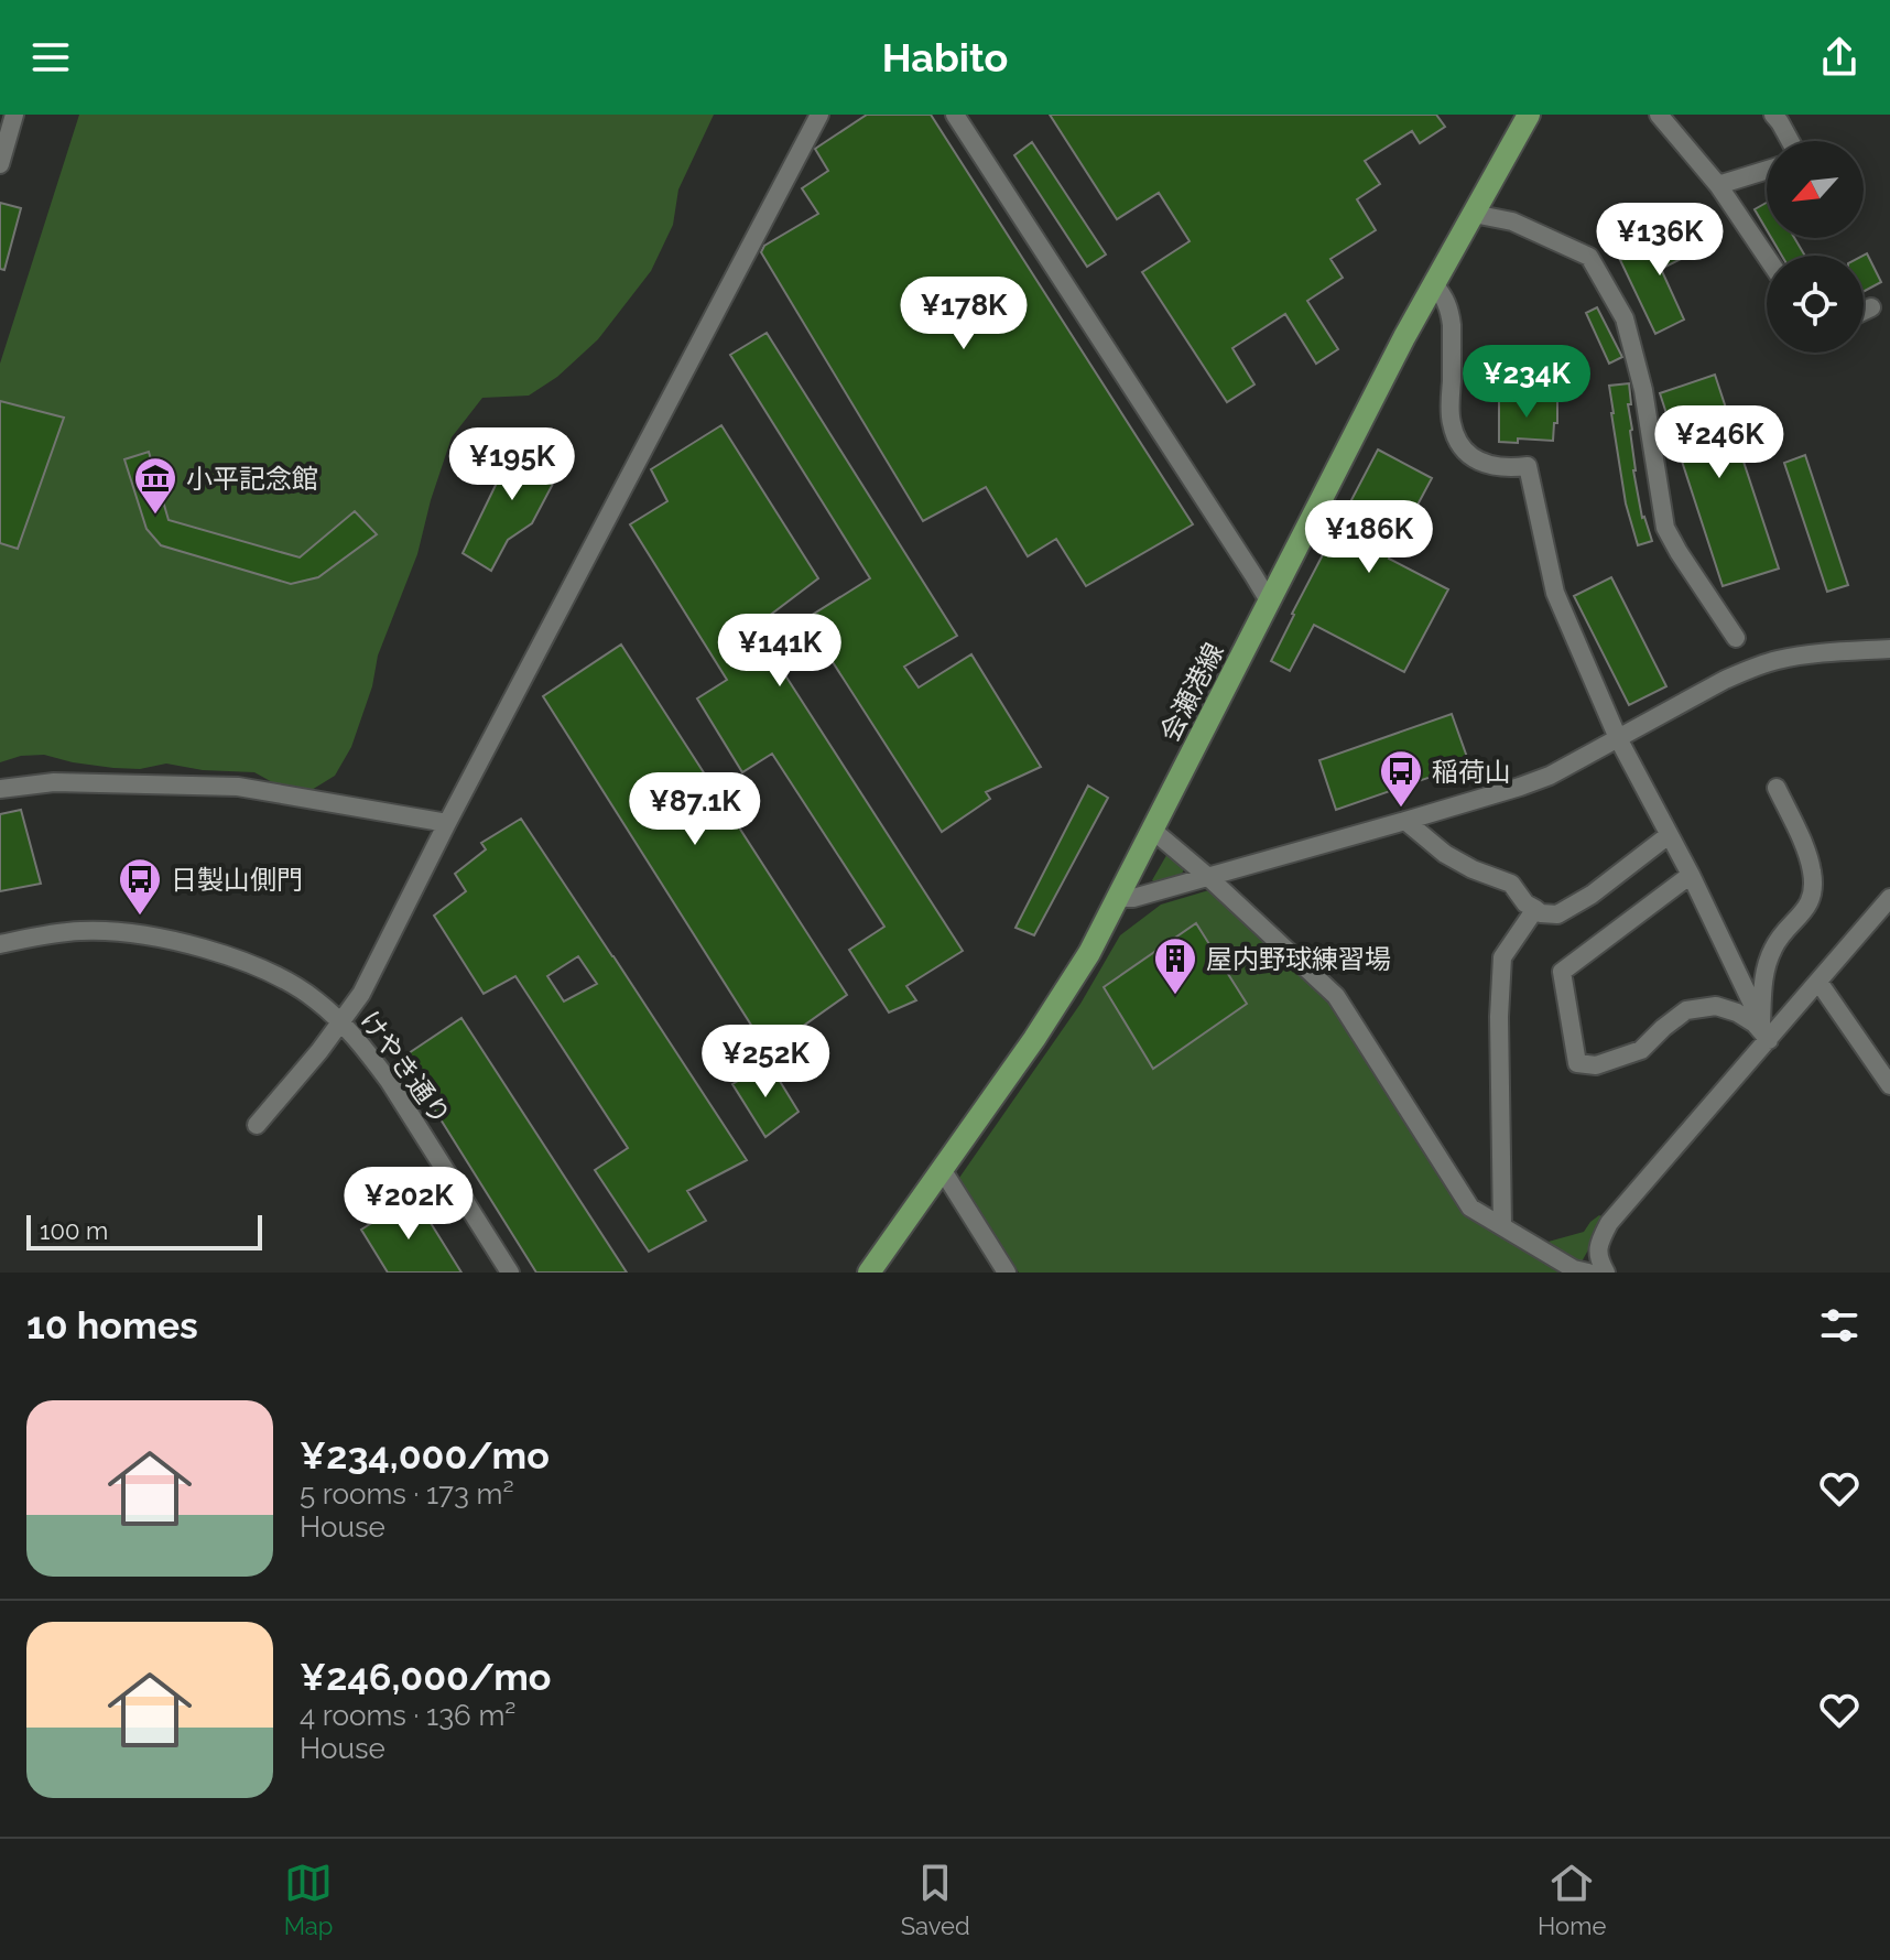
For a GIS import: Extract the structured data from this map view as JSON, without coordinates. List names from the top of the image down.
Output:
{
  "streets": {
    "main road": ["会瀬港線"],
    "street": ["けやき通り"]
  },
  "places": {
    "museum": ["小平記念館"],
    "bus stop": ["稲荷山", "日製山側門"],
    "building": ["屋内野球練習場"]
  },
  "scale_bar": "100 m",
  "north": "bottom left",
  "page": {
    "header": "Habito",
    "price": [
      "¥136K",
      "¥178K",
      "¥234K",
      "¥246K",
      "¥195K",
      "¥186K",
      "¥141K",
      "¥87.1K",
      "¥252K",
      "¥202K"
    ],
    "scale": "100 m",
    "heading": "10 homes",
    "list": [
      {
        "name": "¥234,000/mo",
        "note": "5 rooms · 173 m² · House"
      },
      {
        "name": "¥246,000/mo",
        "note": "4 rooms · 136 m² · House"
      }
    ],
    "tabs": ["Map", "Saved", "Home"]
  }
}
